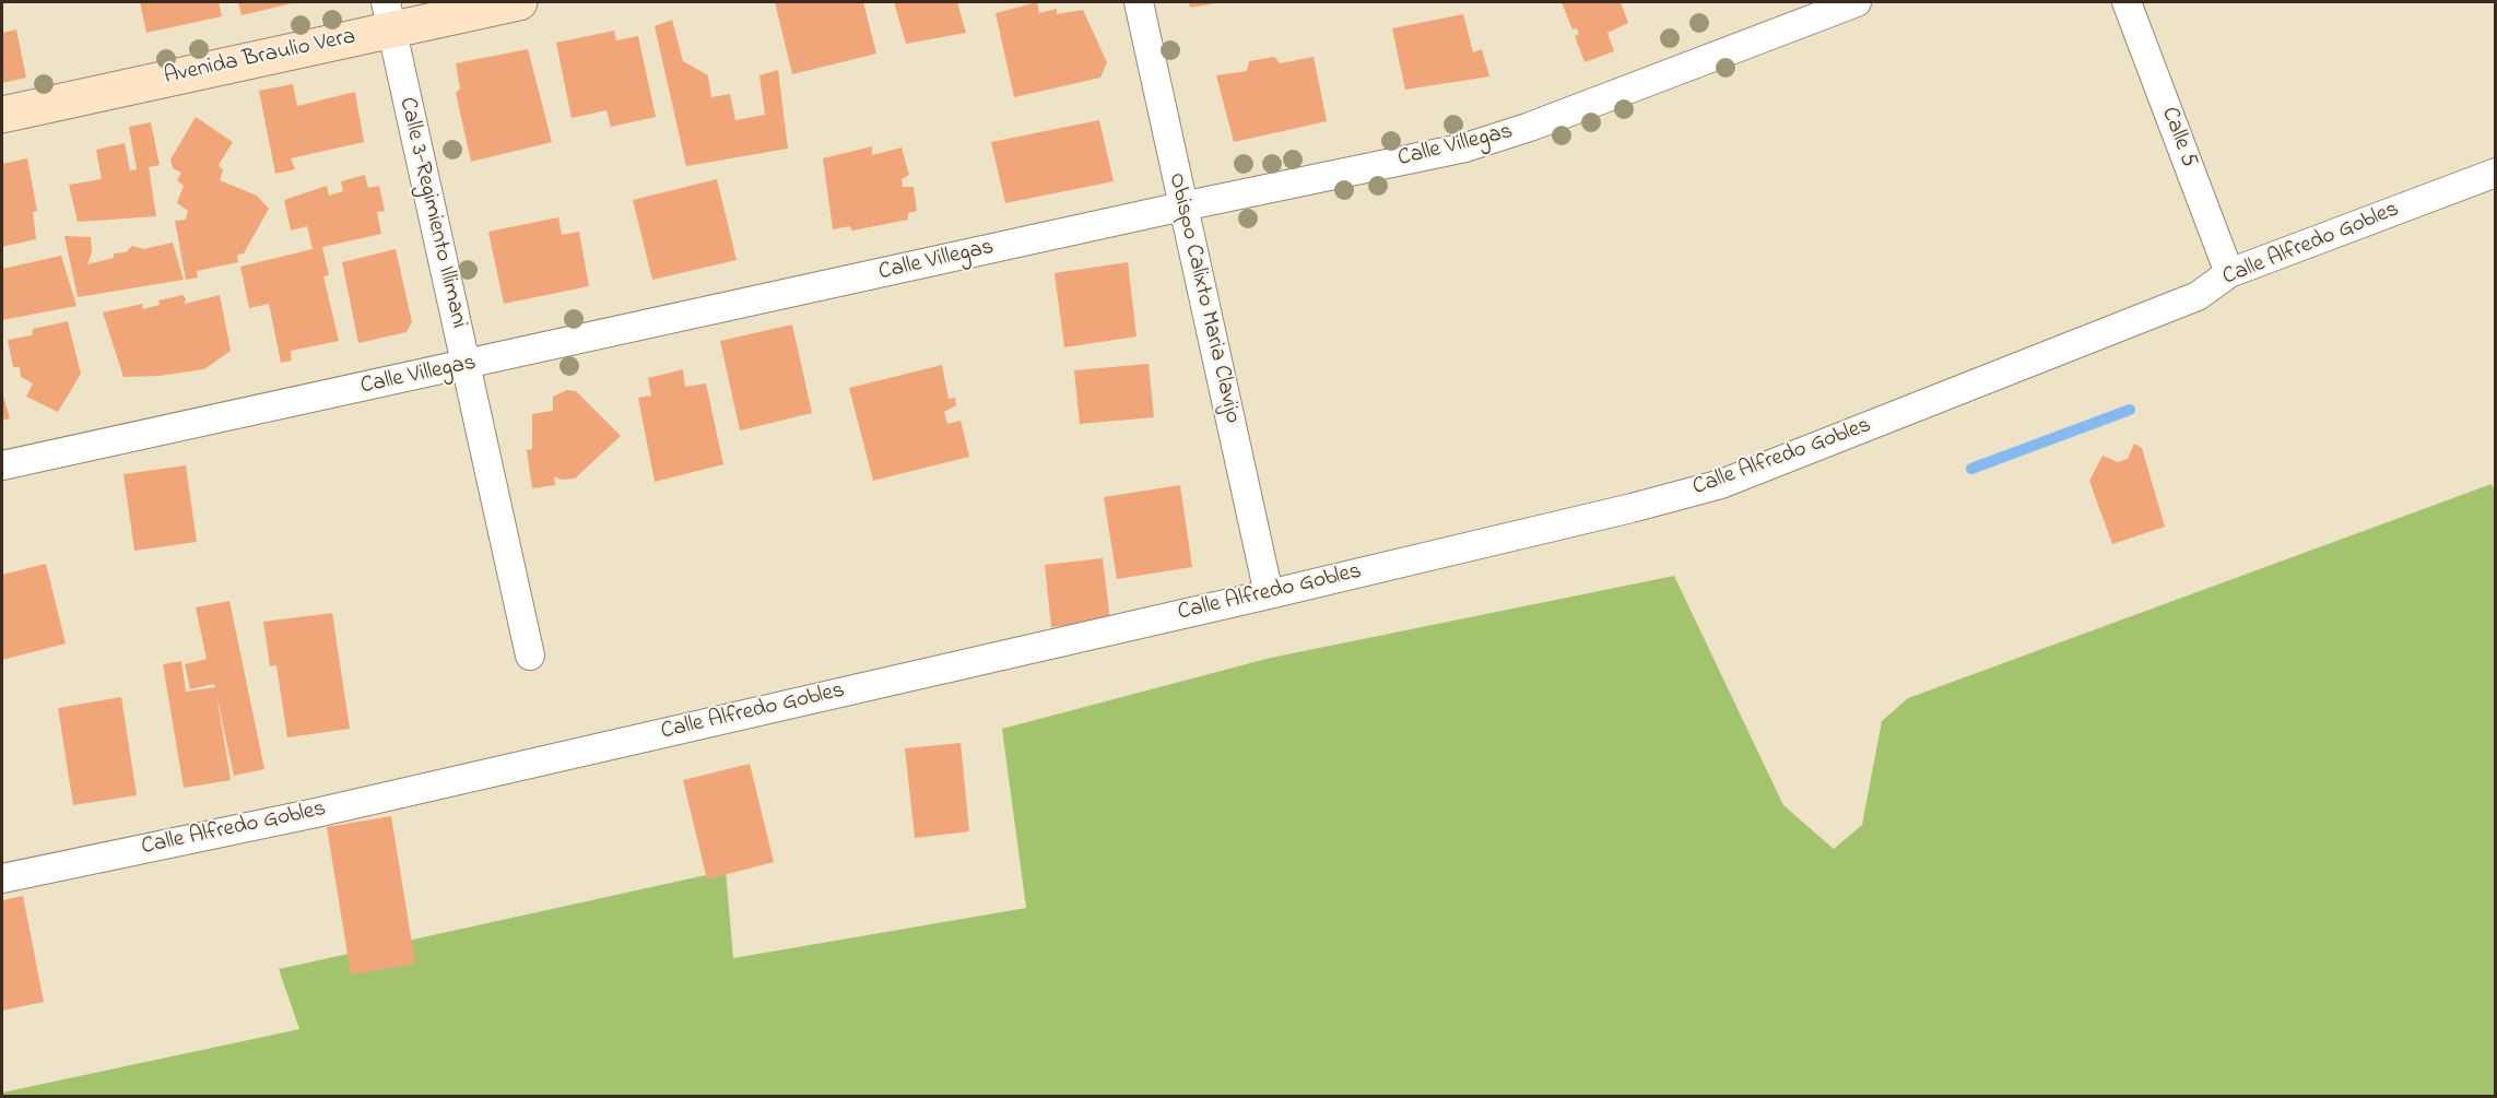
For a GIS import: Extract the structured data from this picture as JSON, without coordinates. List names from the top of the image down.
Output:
{
  "streets": {
    "main road": ["Avenida Braulio Vera"],
    "street": [
      "Calle 5",
      "Calle Villegas",
      "Calle 3-Regimiento Illimani",
      "Calle Alfredo Gobles",
      "Obispo Calixto Maria Clavijo"
    ]
  },
  "crossings": [
    ["Avenida Braulio Vera", "Calle 3-Regimiento Illimani"],
    ["Calle 5", "Calle Alfredo Gobles"],
    ["Calle Villegas", "Calle 3-Regimiento Illimani"],
    ["Calle Villegas", "Obispo Calixto Maria Clavijo"],
    ["Calle Alfredo Gobles", "Obispo Calixto Maria Clavijo"]
  ]
}
